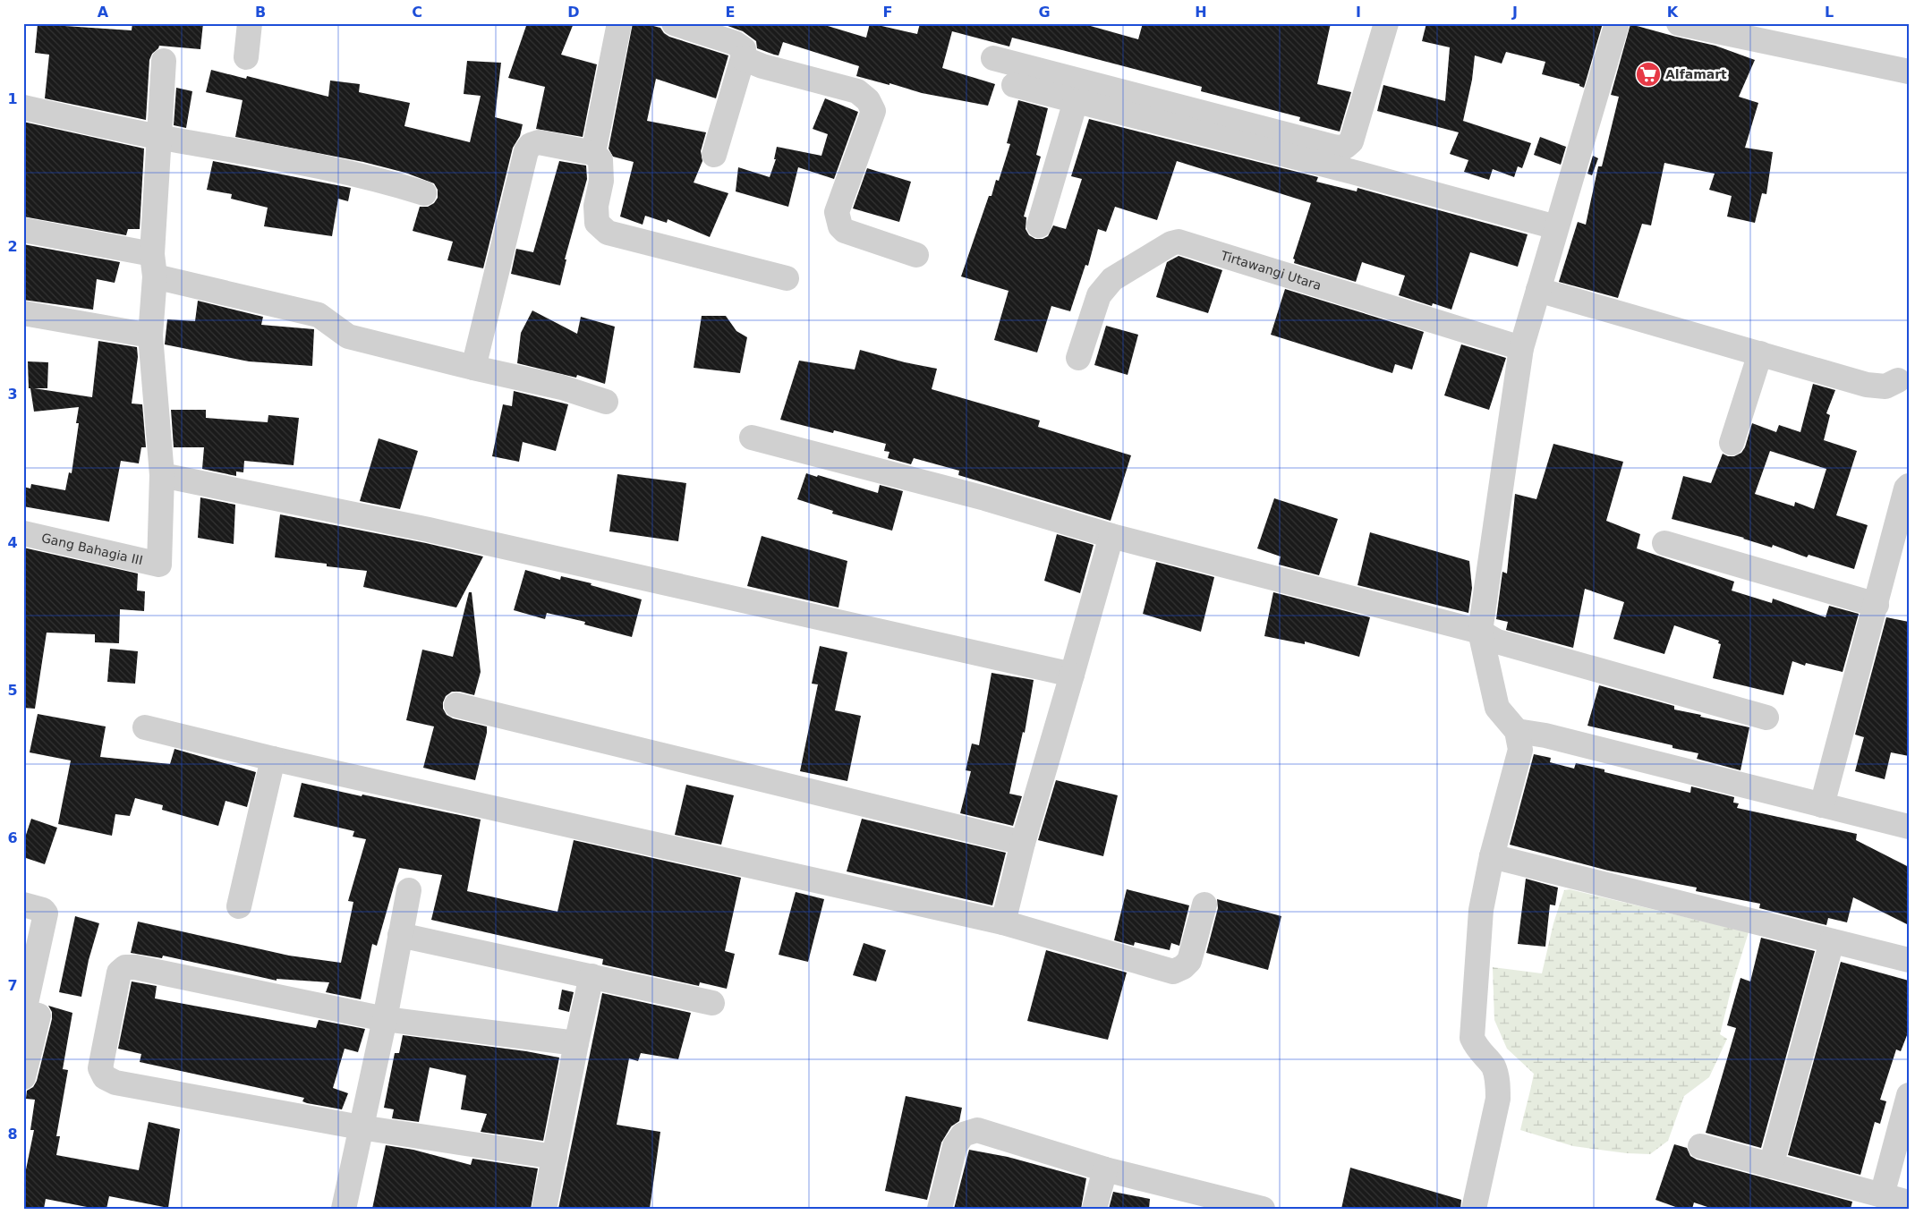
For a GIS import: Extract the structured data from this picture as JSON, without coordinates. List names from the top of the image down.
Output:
{
  "streets": {
    "street": ["Tirtawangi Utara", "Gang Bahagia III"]
  },
  "places": {
    "supermarket": ["Alfamart"]
  },
  "grid": {
    "columns": [
      "A",
      "B",
      "C",
      "D",
      "E",
      "F",
      "G",
      "H",
      "I",
      "J",
      "K",
      "L"
    ],
    "rows": [
      "1",
      "2",
      "3",
      "4",
      "5",
      "6",
      "7",
      "8"
    ]
  }
}
